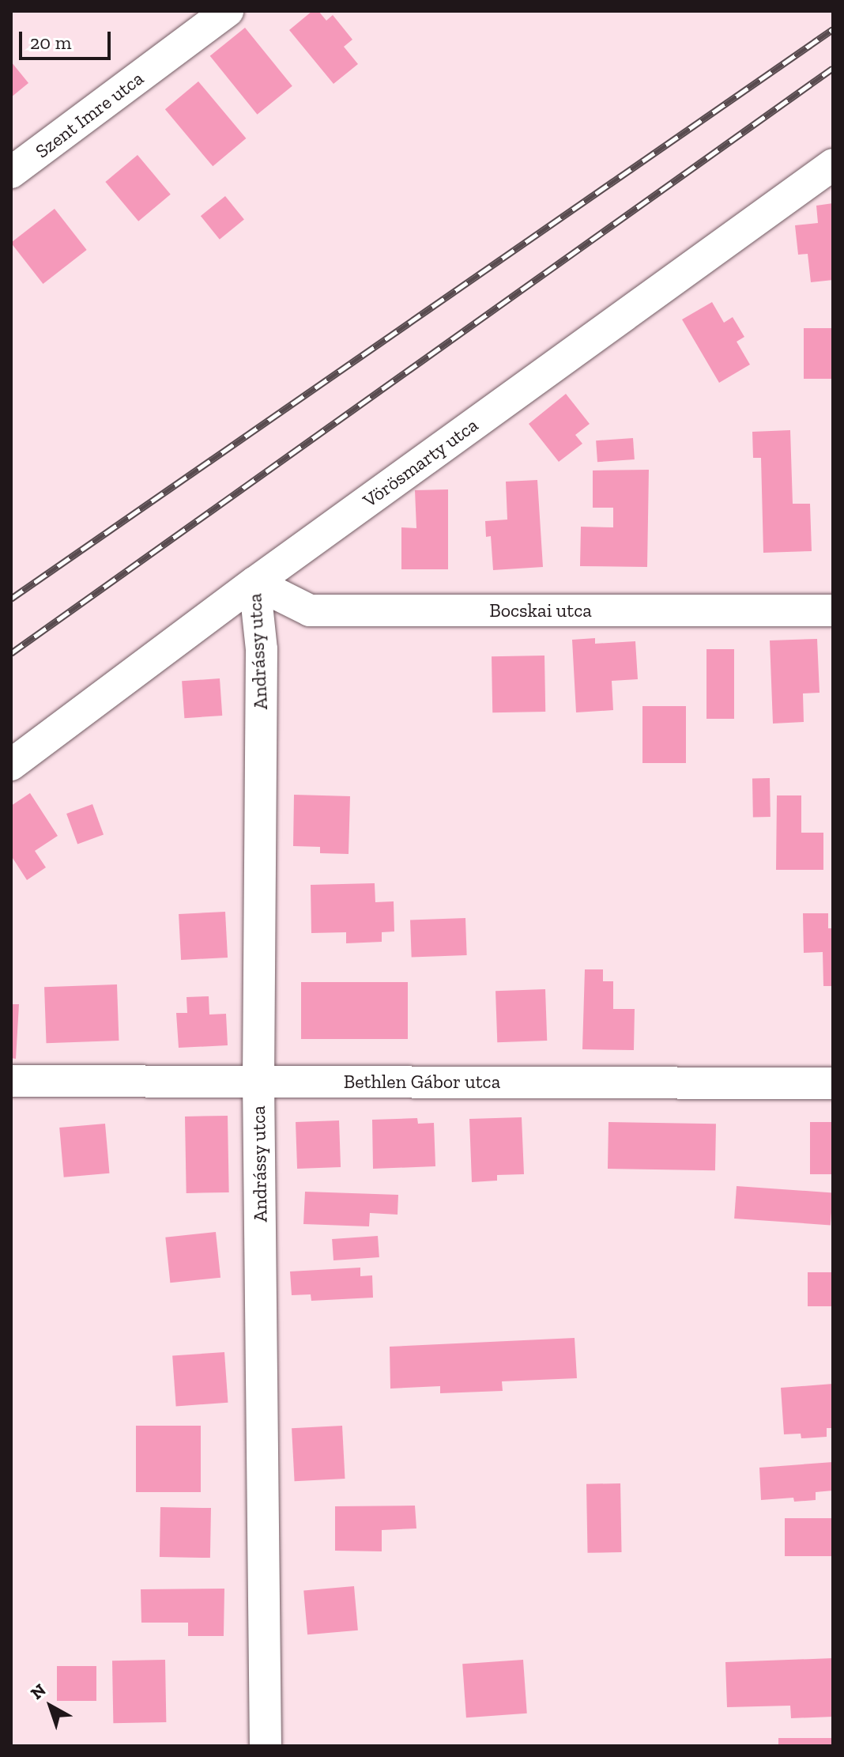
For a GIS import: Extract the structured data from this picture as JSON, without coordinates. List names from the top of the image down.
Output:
{
  "streets": {
    "street": [
      "Szent Imre utca",
      "Vörösmarty utca",
      "Bocskai utca",
      "Andrássy utca",
      "Bethlen Gábor utca"
    ]
  },
  "crossings": [
    ["Vörösmarty utca", "Bocskai utca"],
    ["Vörösmarty utca", "Andrássy utca"],
    ["Bocskai utca", "Andrássy utca"],
    ["Andrássy utca", "Bethlen Gábor utca"]
  ],
  "scale_bar": "20 m",
  "north": "top left"
}
